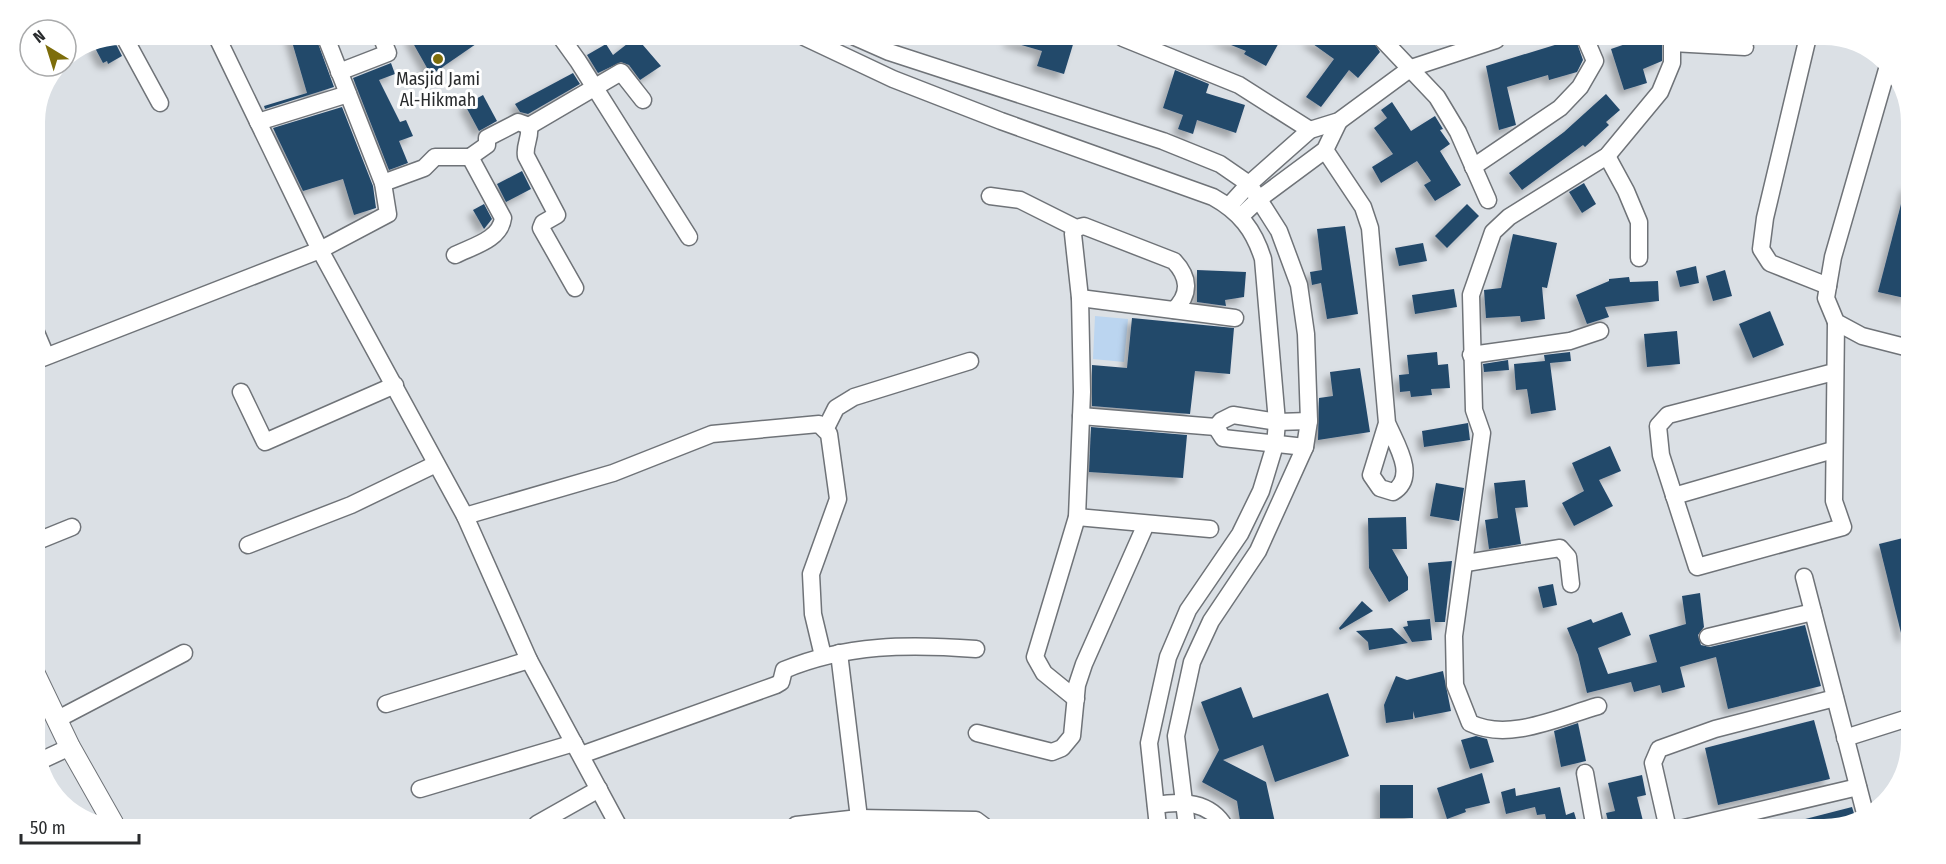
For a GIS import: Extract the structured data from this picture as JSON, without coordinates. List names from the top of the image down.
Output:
{
  "places": ["Masjid Jami Al-Hikmah"],
  "scale_bar": "50 m",
  "north": "top left"
}
